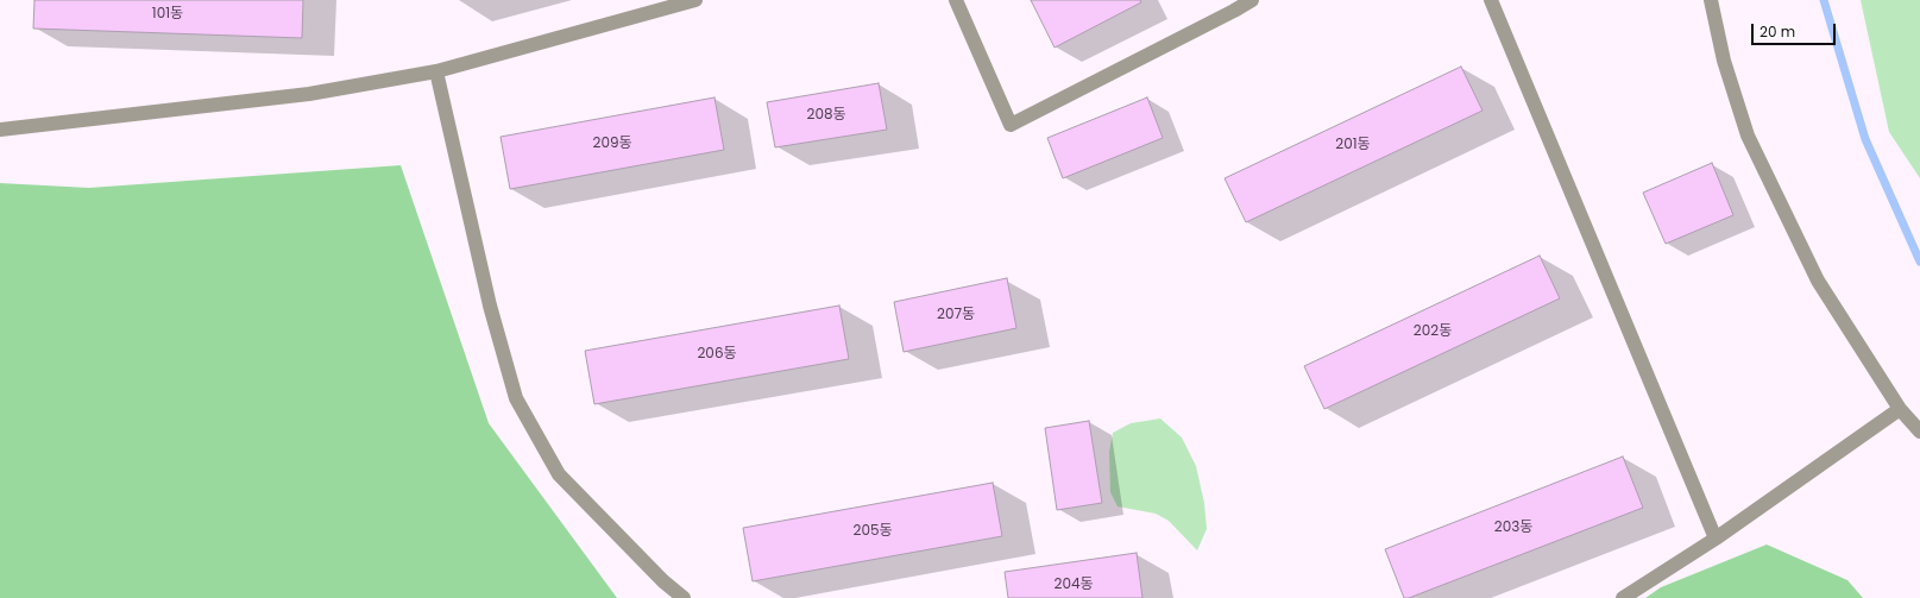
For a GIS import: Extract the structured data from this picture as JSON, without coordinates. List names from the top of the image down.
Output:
{
  "house_numbers": [
    "101동",
    "208동",
    "209동",
    "201동",
    "207동",
    "202동",
    "206동",
    "203동",
    "205동",
    "204동"
  ],
  "scale_bar": "20 m"
}
